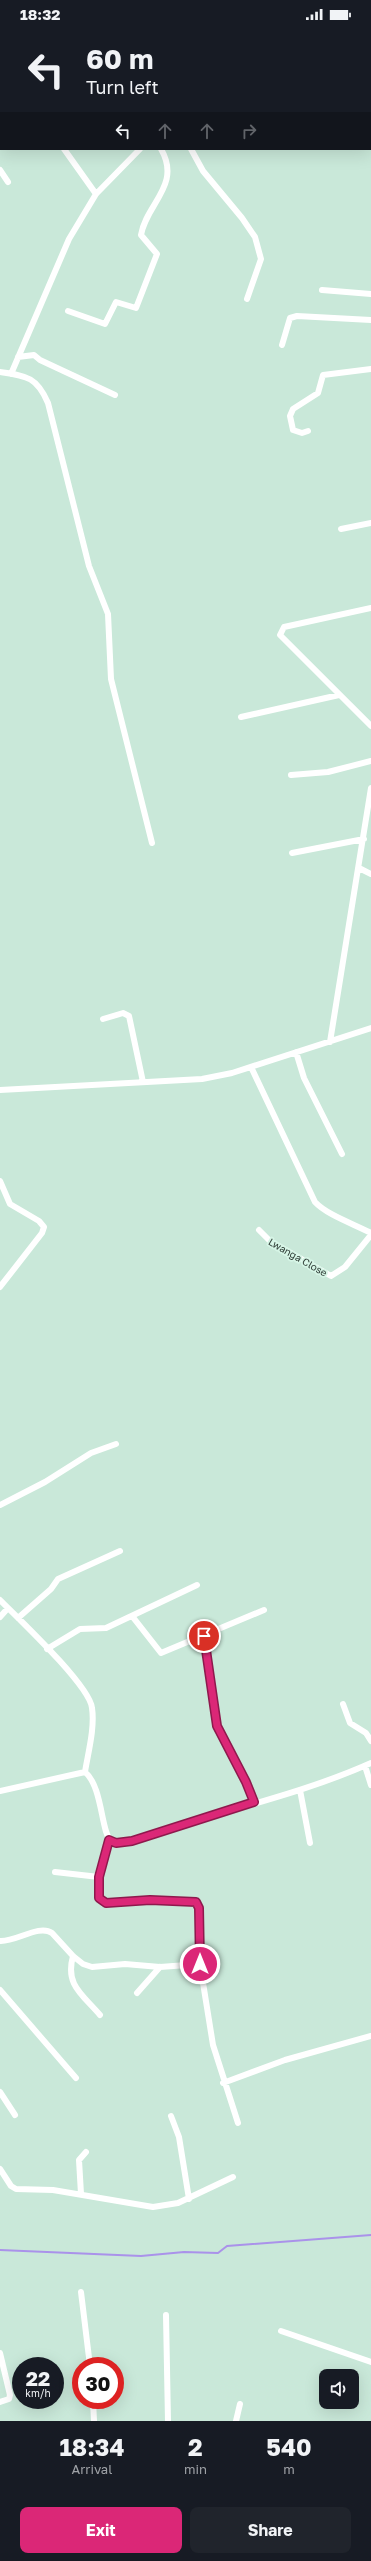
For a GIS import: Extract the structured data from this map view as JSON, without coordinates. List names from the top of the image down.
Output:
{
  "streets": {
    "street": ["Lwanga Close"]
  },
  "page": {
    "status": "18:32",
    "turn": ["60 m", "Turn left"],
    "speed": "22 km/h",
    "limit": "30",
    "eta": [
      "18:34",
      "Arrival",
      "2",
      "min",
      "540",
      "m"
    ],
    "buttons": ["Exit", "Share"]
  }
}
